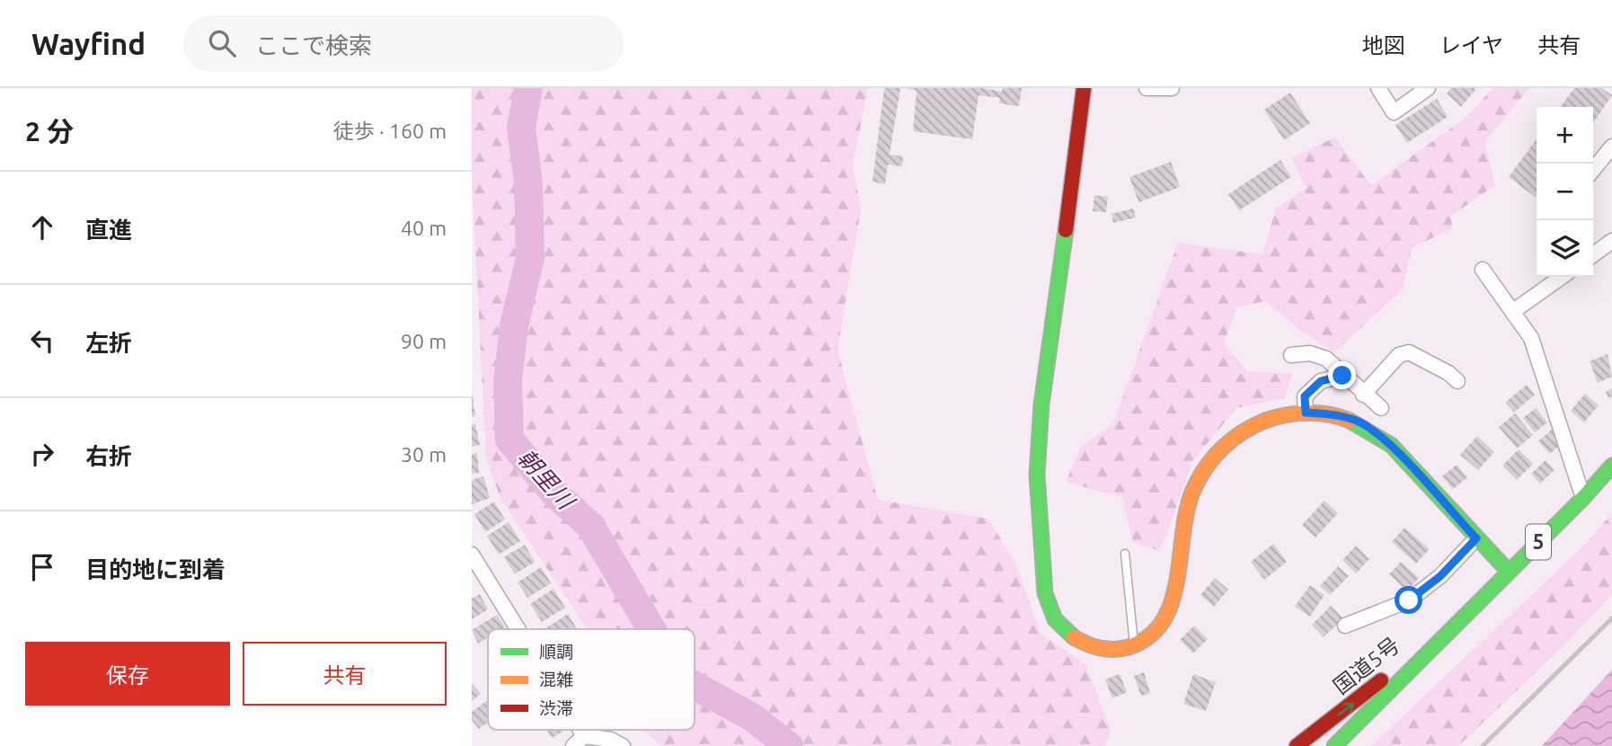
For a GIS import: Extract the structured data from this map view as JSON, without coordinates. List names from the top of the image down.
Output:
{
  "streets": {
    "main road": ["5", "国道5号"]
  },
  "water": ["朝里川"],
  "legend": ["順調", "混雑", "渋滞"],
  "page": {
    "header": "Wayfind",
    "search": "ここで検索",
    "nav": ["地図", "レイヤ", "共有"],
    "heading": ["2 分", "徒歩 · 160 m"],
    "map_buttons": ["+", "−"],
    "list": [
      ["直進", "40 m"],
      ["左折", "90 m"],
      ["右折", "30 m"],
      "目的地に到着"
    ],
    "buttons": ["保存", "共有"]
  }
}
